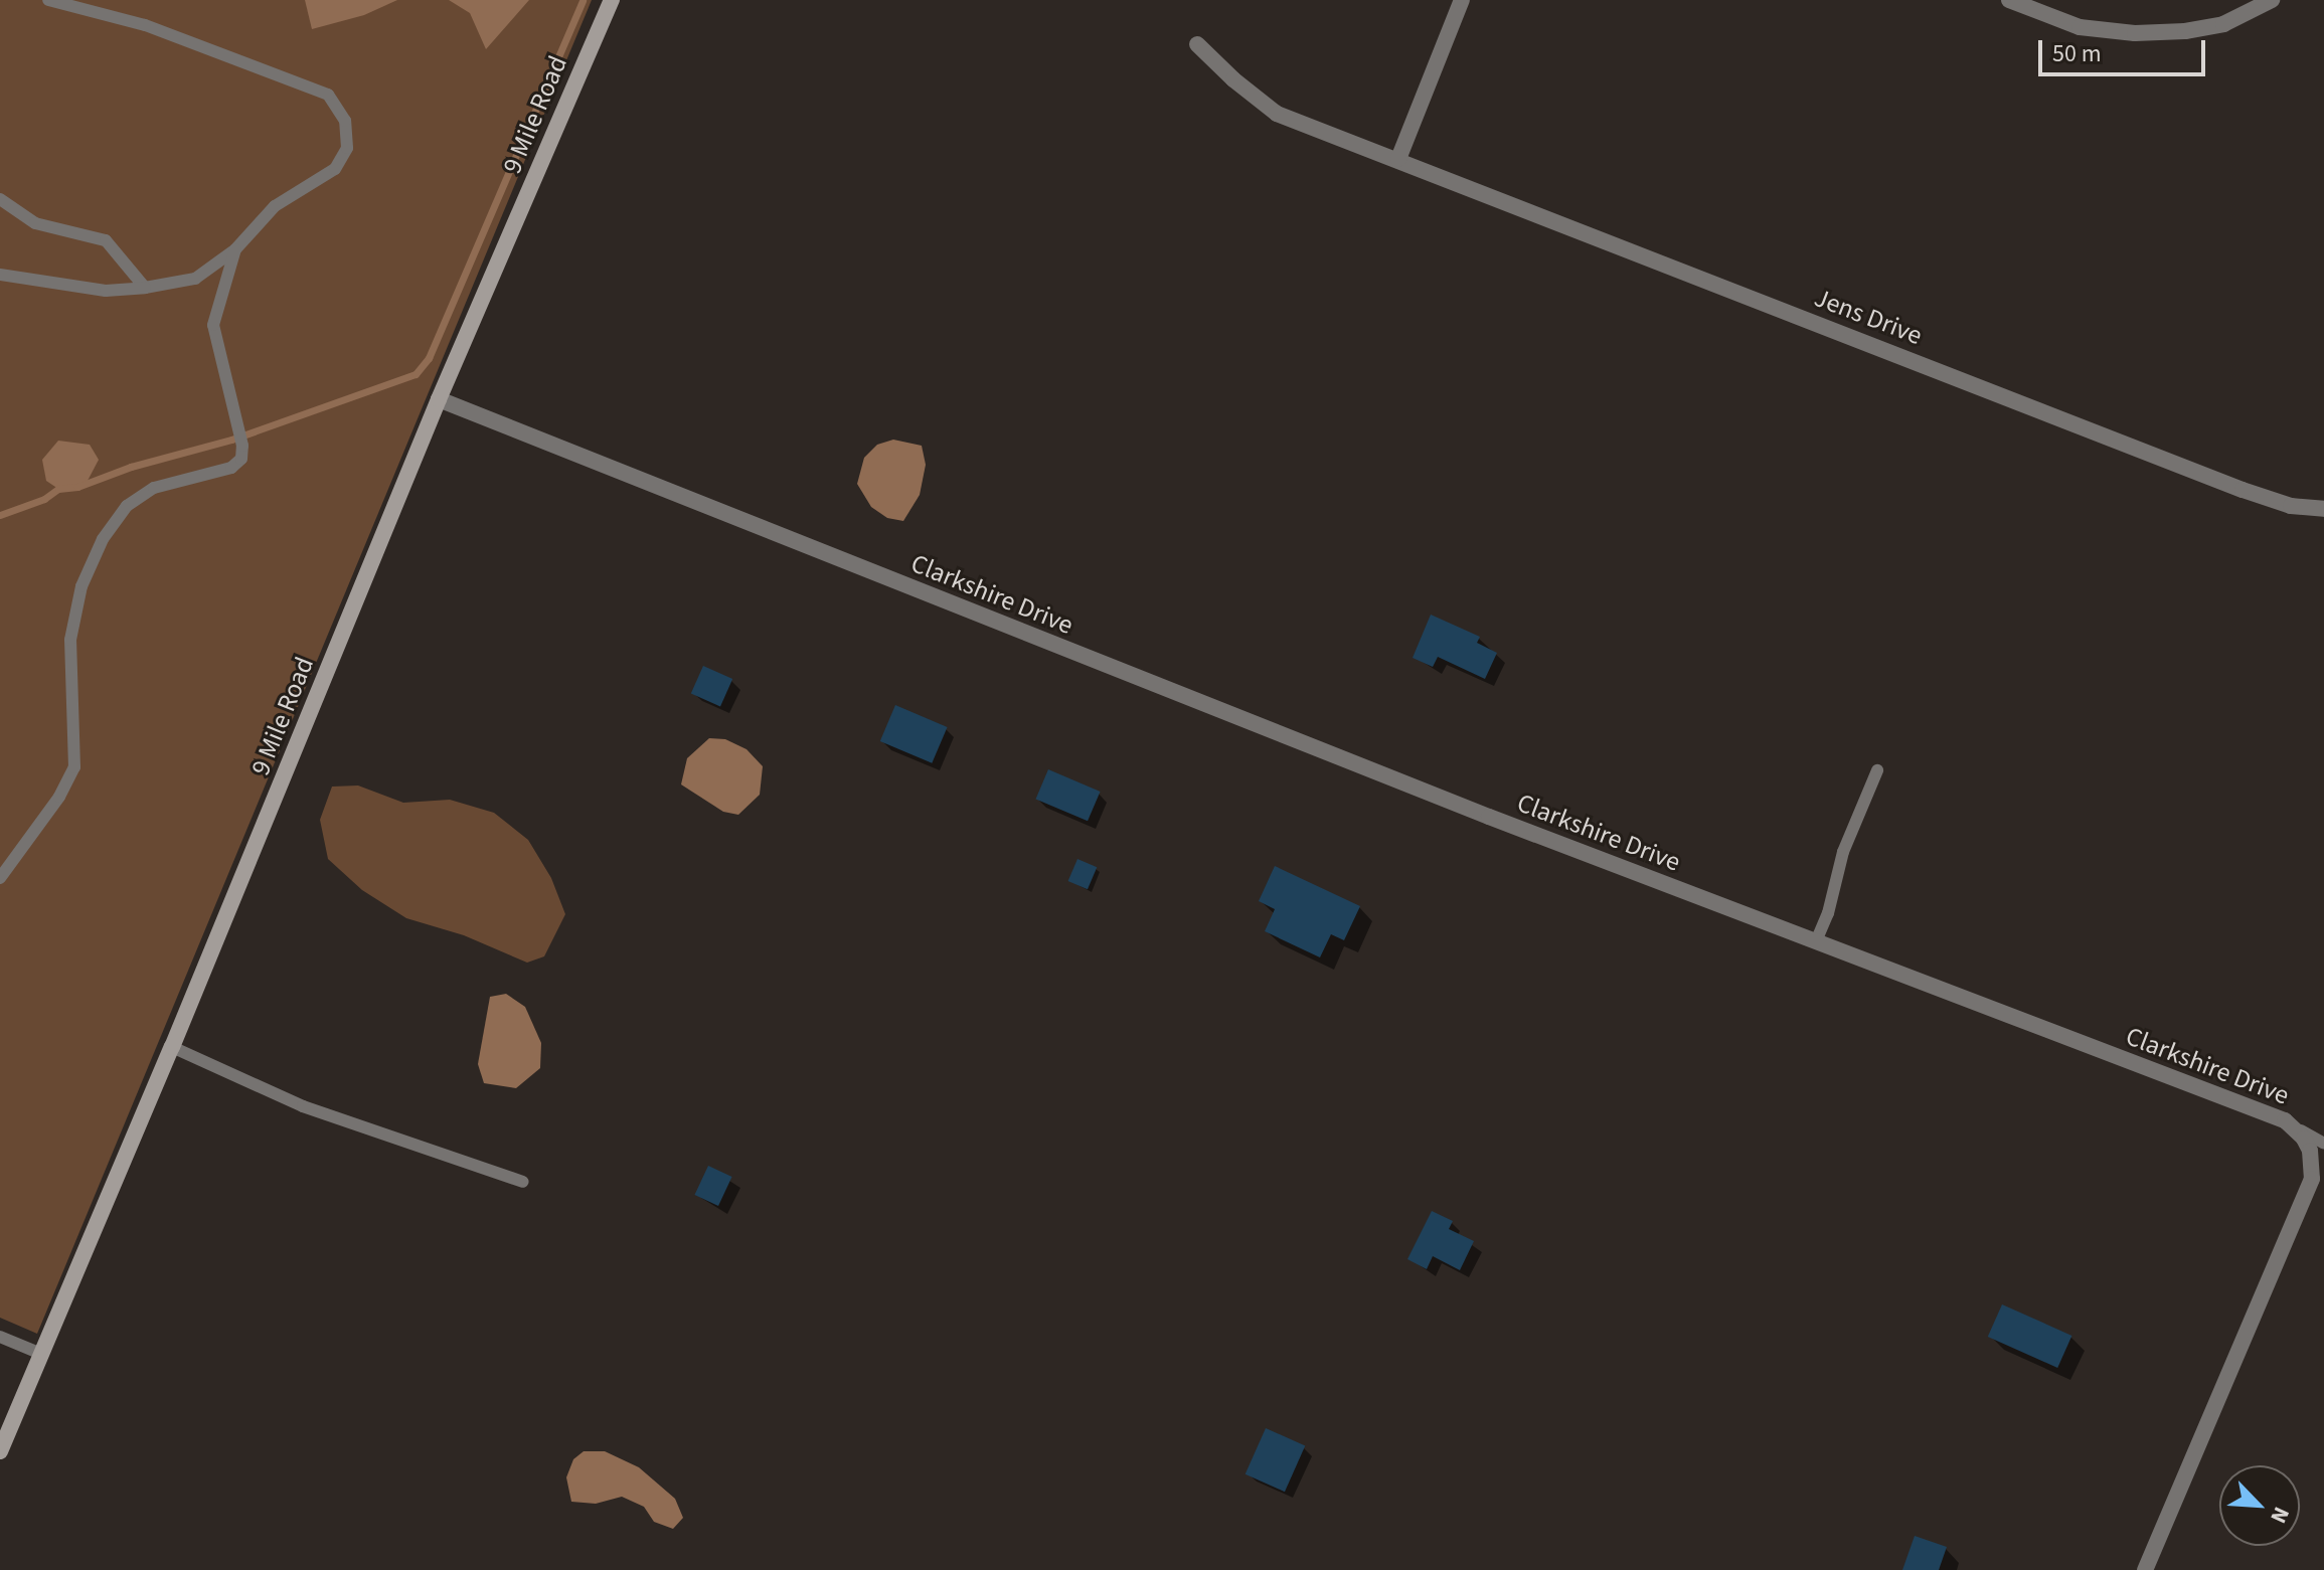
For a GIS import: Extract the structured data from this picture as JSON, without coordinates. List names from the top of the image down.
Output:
{
  "streets": {
    "street": ["9 Mile Road", "Jens Drive", "Clarkshire Drive"]
  },
  "crossings": [
    ["9 Mile Road", "Clarkshire Drive"]
  ],
  "scale_bar": "50 m",
  "north": "bottom right"
}
